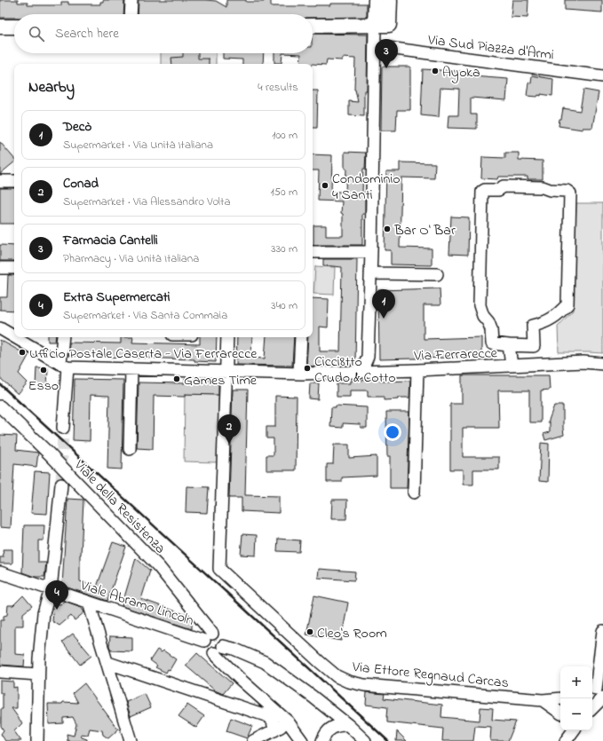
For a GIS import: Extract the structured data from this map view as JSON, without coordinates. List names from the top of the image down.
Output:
{
  "streets": {
    "street": [
      "Via Sud Piazza d'Armi",
      "Via Ferrarecce",
      "Viale della Resistenza",
      "Viale Abramo Lincoln",
      "Via Ettore Regnaud Carcas"
    ]
  },
  "crossings": [
    ["Via Ferrarecce", "Via Ettore Regnaud Carcas"],
    ["Viale della Resistenza", "Viale Abramo Lincoln"]
  ],
  "places": [
    "Ayoka",
    "Condominio 4 Santi",
    "Bar O' Bar",
    "Ufficio Postale Caserta - Via Ferrarecce",
    "Cicci8tto Crudo & Cotto",
    "Esso",
    "Games Time",
    "Cleo's Room"
  ],
  "page": {
    "search": "Search here",
    "pins": [
      "3",
      "1",
      "2",
      "4"
    ],
    "heading": ["Nearby", "4 results"],
    "list": [
      {
        "mark": "1",
        "name": "Decò",
        "note": "Supermarket · Via Unità Italiana",
        "value": "100 m"
      },
      {
        "mark": "2",
        "name": "Conad",
        "note": "Supermarket · Via Alessandro Volta",
        "value": "150 m"
      },
      {
        "mark": "3",
        "name": "Farmacia Cantelli",
        "note": "Pharmacy · Via Unità Italiana",
        "value": "330 m"
      },
      {
        "mark": "4",
        "name": "Extra Supermercati",
        "note": "Supermarket · Via Santa Commaia",
        "value": "340 m"
      }
    ],
    "map_buttons": ["+", "−"]
  }
}
